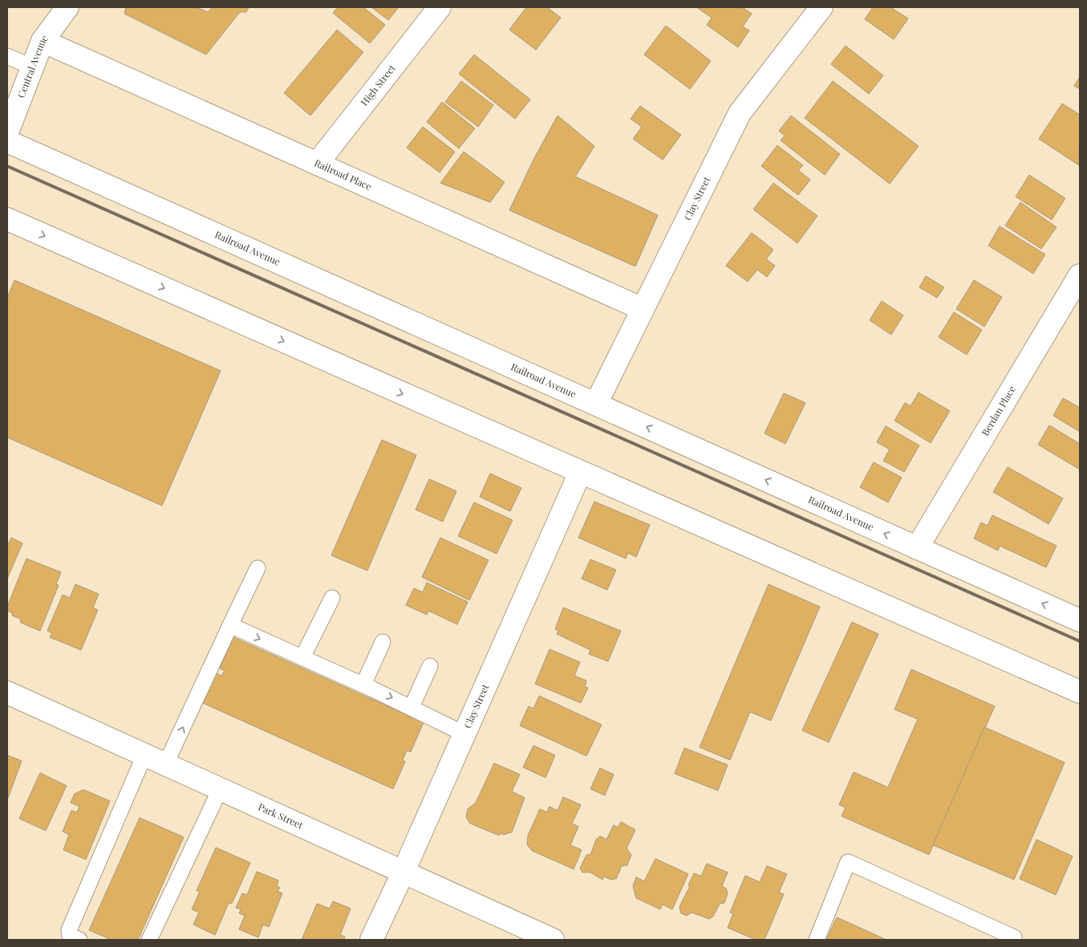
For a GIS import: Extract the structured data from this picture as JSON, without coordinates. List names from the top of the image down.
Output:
{
  "streets": {
    "street": [
      "Central Avenue",
      "High Street",
      "Railroad Place",
      "Clay Street",
      "Railroad Avenue",
      "Berdan Place",
      "Park Street"
    ]
  },
  "crossings": [
    ["Central Avenue", "Railroad Place"],
    ["High Street", "Railroad Place"],
    ["Railroad Place", "Clay Street"],
    ["Clay Street", "Railroad Avenue"],
    ["Clay Street", "Park Street"],
    ["Railroad Avenue", "Berdan Place"]
  ]
}
